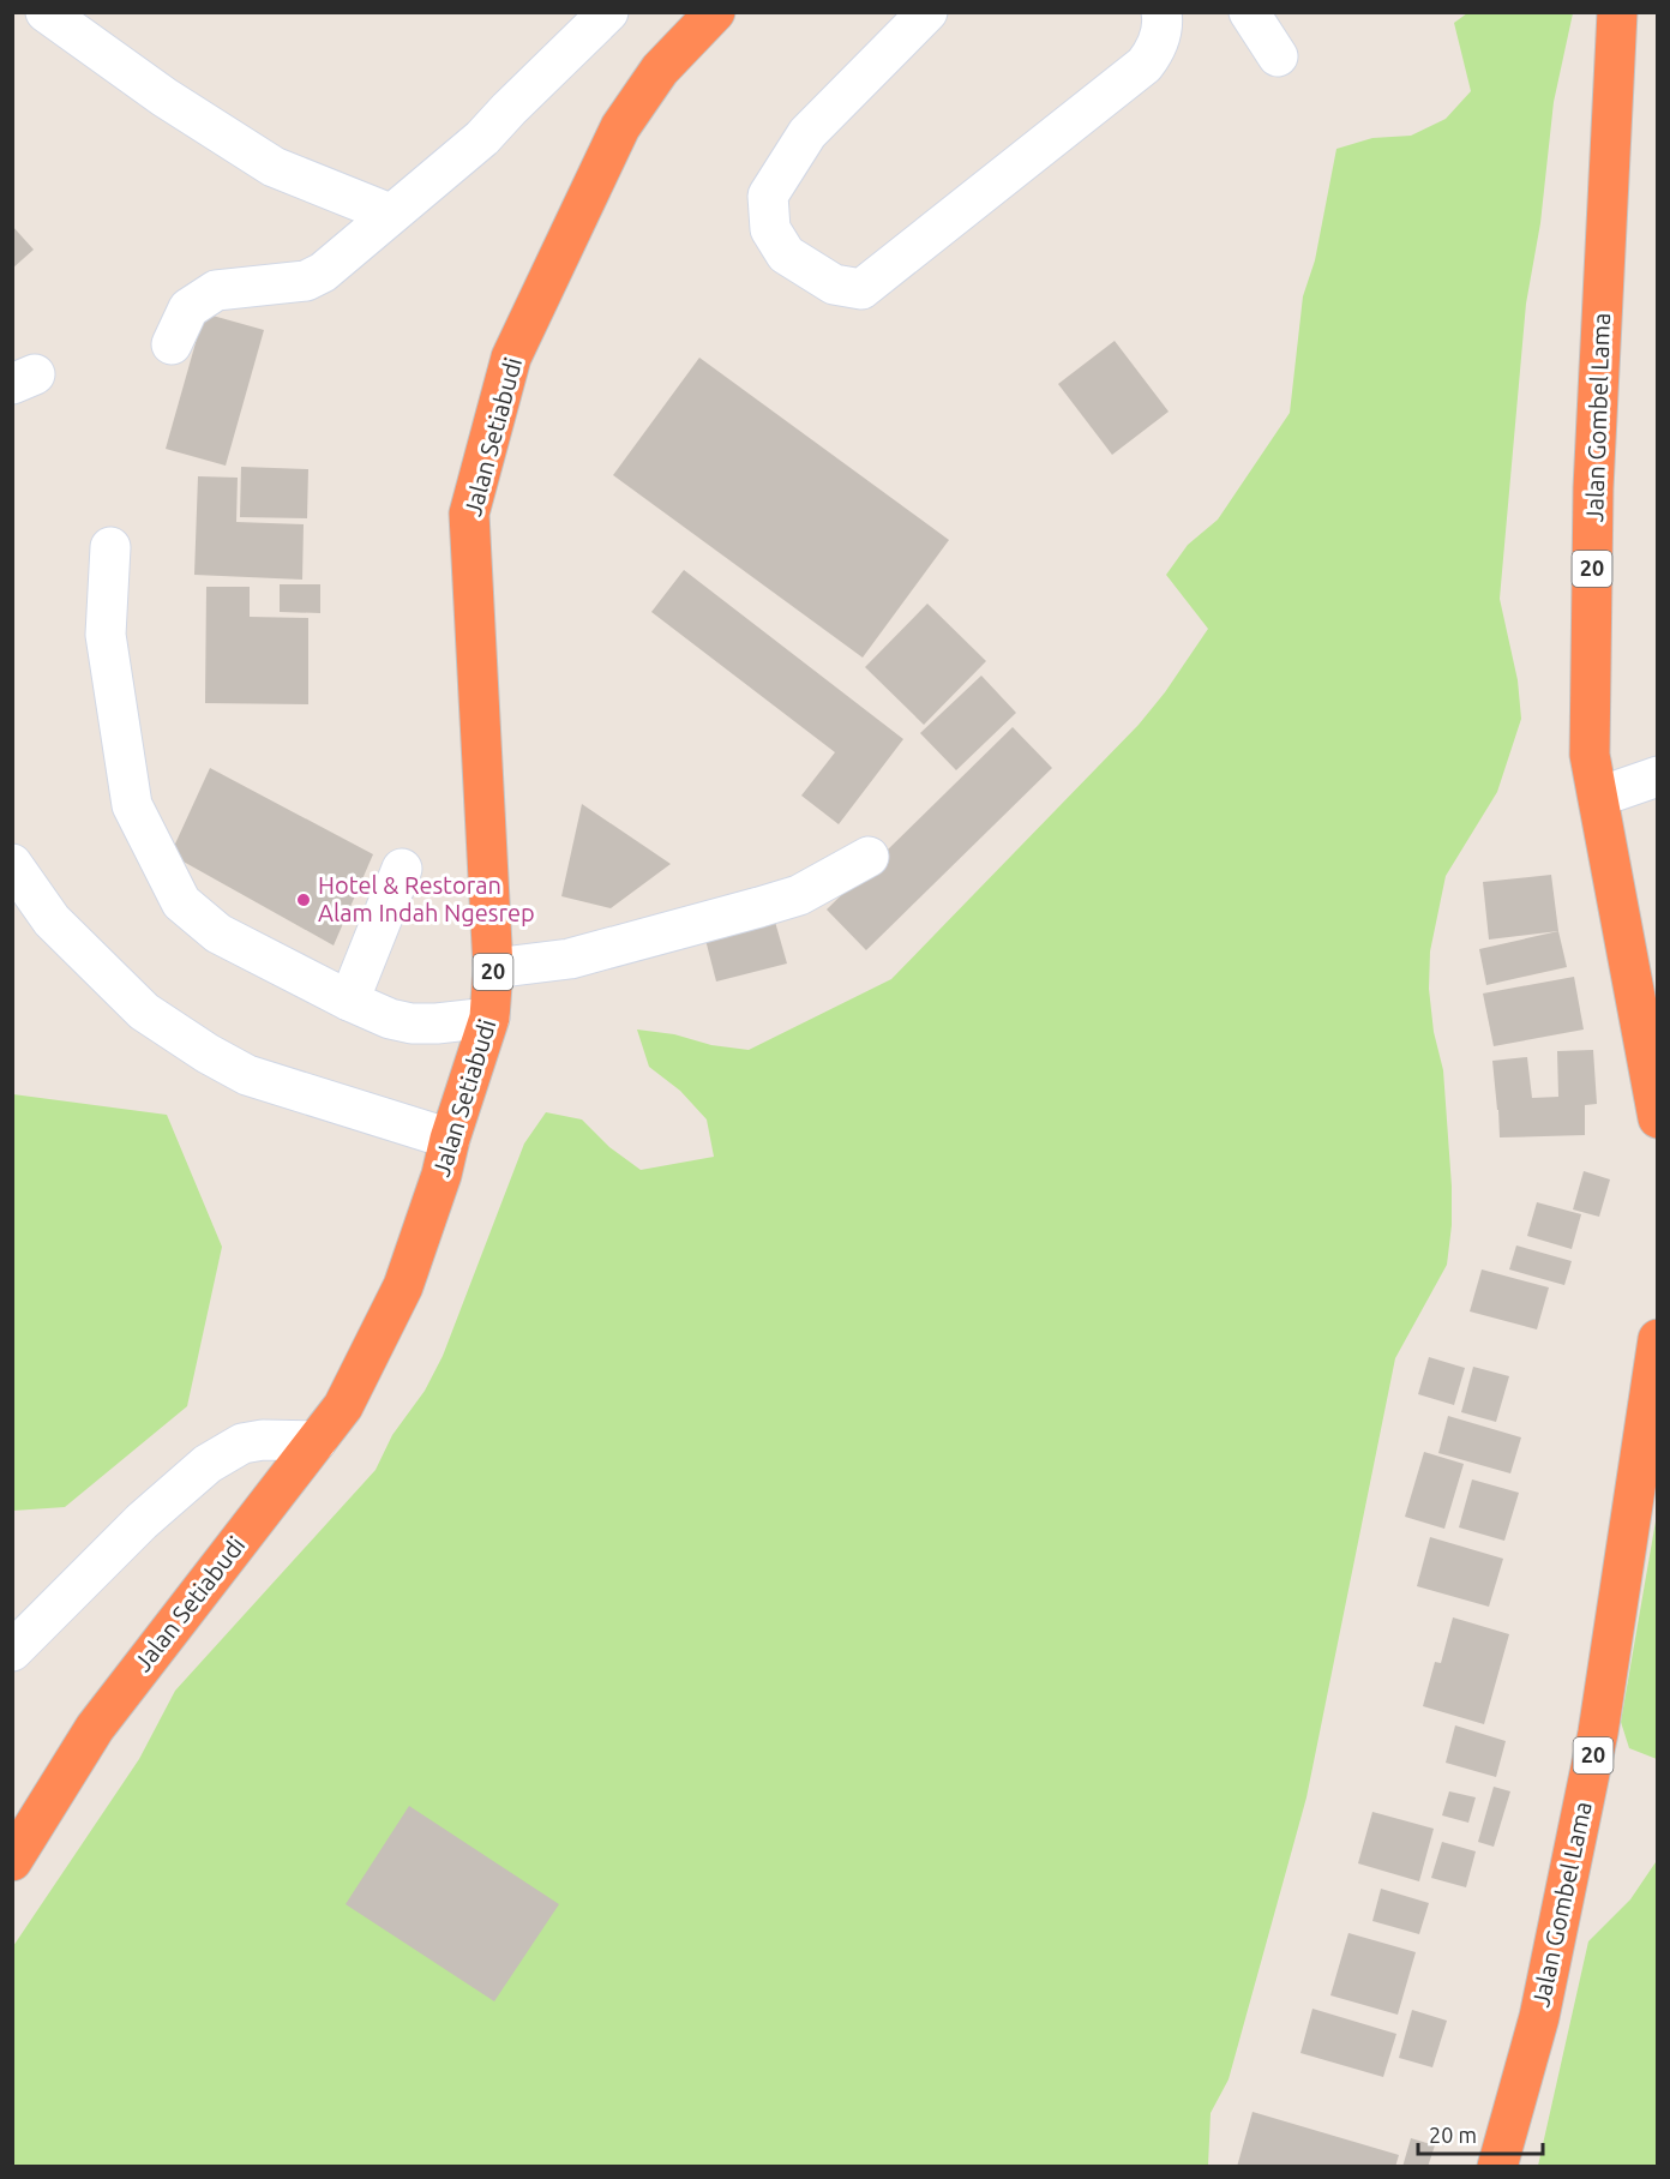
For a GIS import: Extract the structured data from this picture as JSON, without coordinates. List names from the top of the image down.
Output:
{
  "streets": {
    "highway": ["Jalan Gombel Lama", "Jalan Setiabudi", "20"]
  },
  "places": ["Hotel & Restoran Alam Indah Ngesrep"],
  "scale_bar": "20 m"
}
